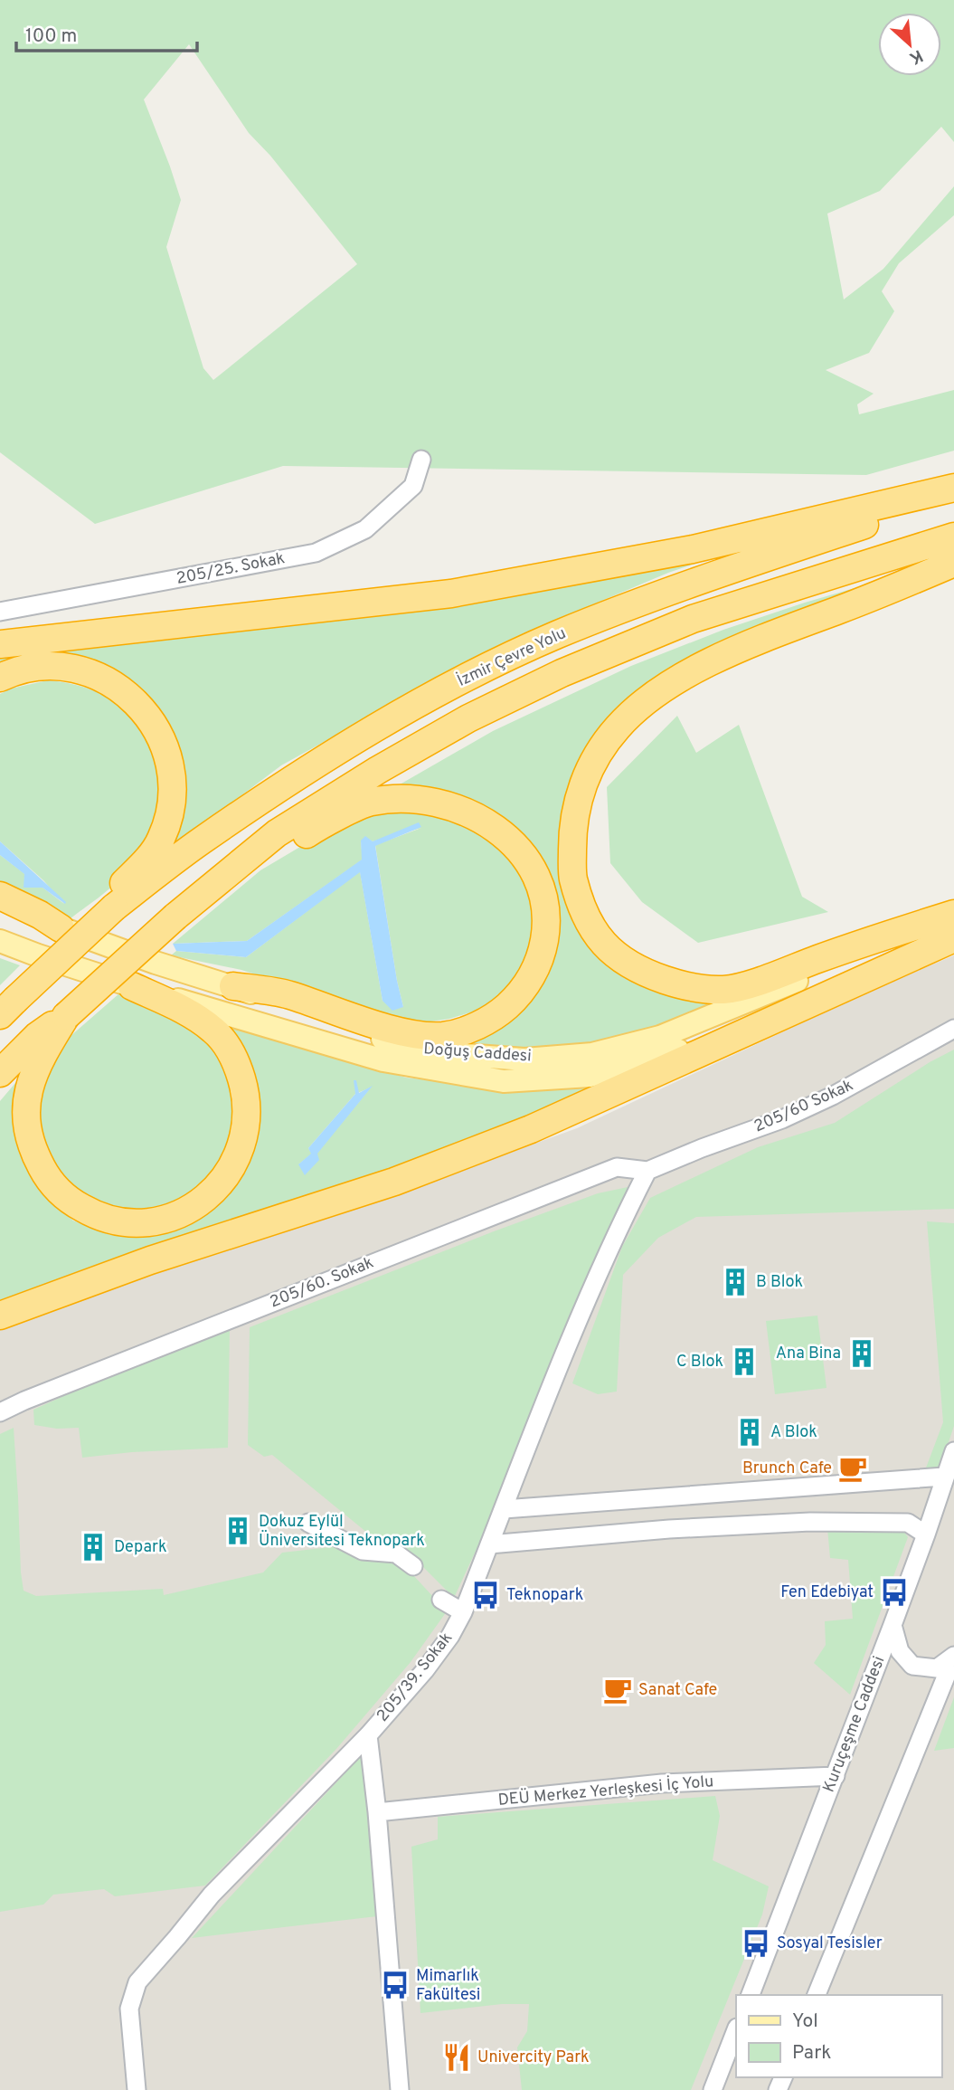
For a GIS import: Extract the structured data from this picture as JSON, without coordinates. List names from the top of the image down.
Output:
{
  "streets": {
    "highway": ["İzmir Çevre Yolu"],
    "main road": ["Doğuş Caddesi"],
    "street": [
      "205/25. Sokak",
      "205/60 Sokak",
      "205/60. Sokak",
      "205/39. Sokak",
      "Kuruçeşme Caddesi",
      "DEÜ Merkez Yerleşkesi İç Yolu"
    ]
  },
  "crossings": [
    ["205/60 Sokak", "205/60. Sokak"],
    ["205/60 Sokak", "205/39. Sokak"],
    ["205/60. Sokak", "205/39. Sokak"],
    ["Kuruçeşme Caddesi", "DEÜ Merkez Yerleşkesi İç Yolu"]
  ],
  "places": {
    "building": [
      "B Blok",
      "Ana Bina",
      "C Blok",
      "A Blok",
      "Dokuz Eylül Üniversitesi Teknopark",
      "Depark"
    ],
    "cafe": ["Brunch Cafe", "Sanat Cafe"],
    "bus stop": [
      "Fen Edebiyat",
      "Teknopark",
      "Sosyal Tesisler",
      "Mimarlık Fakültesi"
    ],
    "restaurant": ["Univercity Park"]
  },
  "legend": ["Yol", "Park"],
  "scale_bar": "100 m",
  "north": "bottom right"
}
